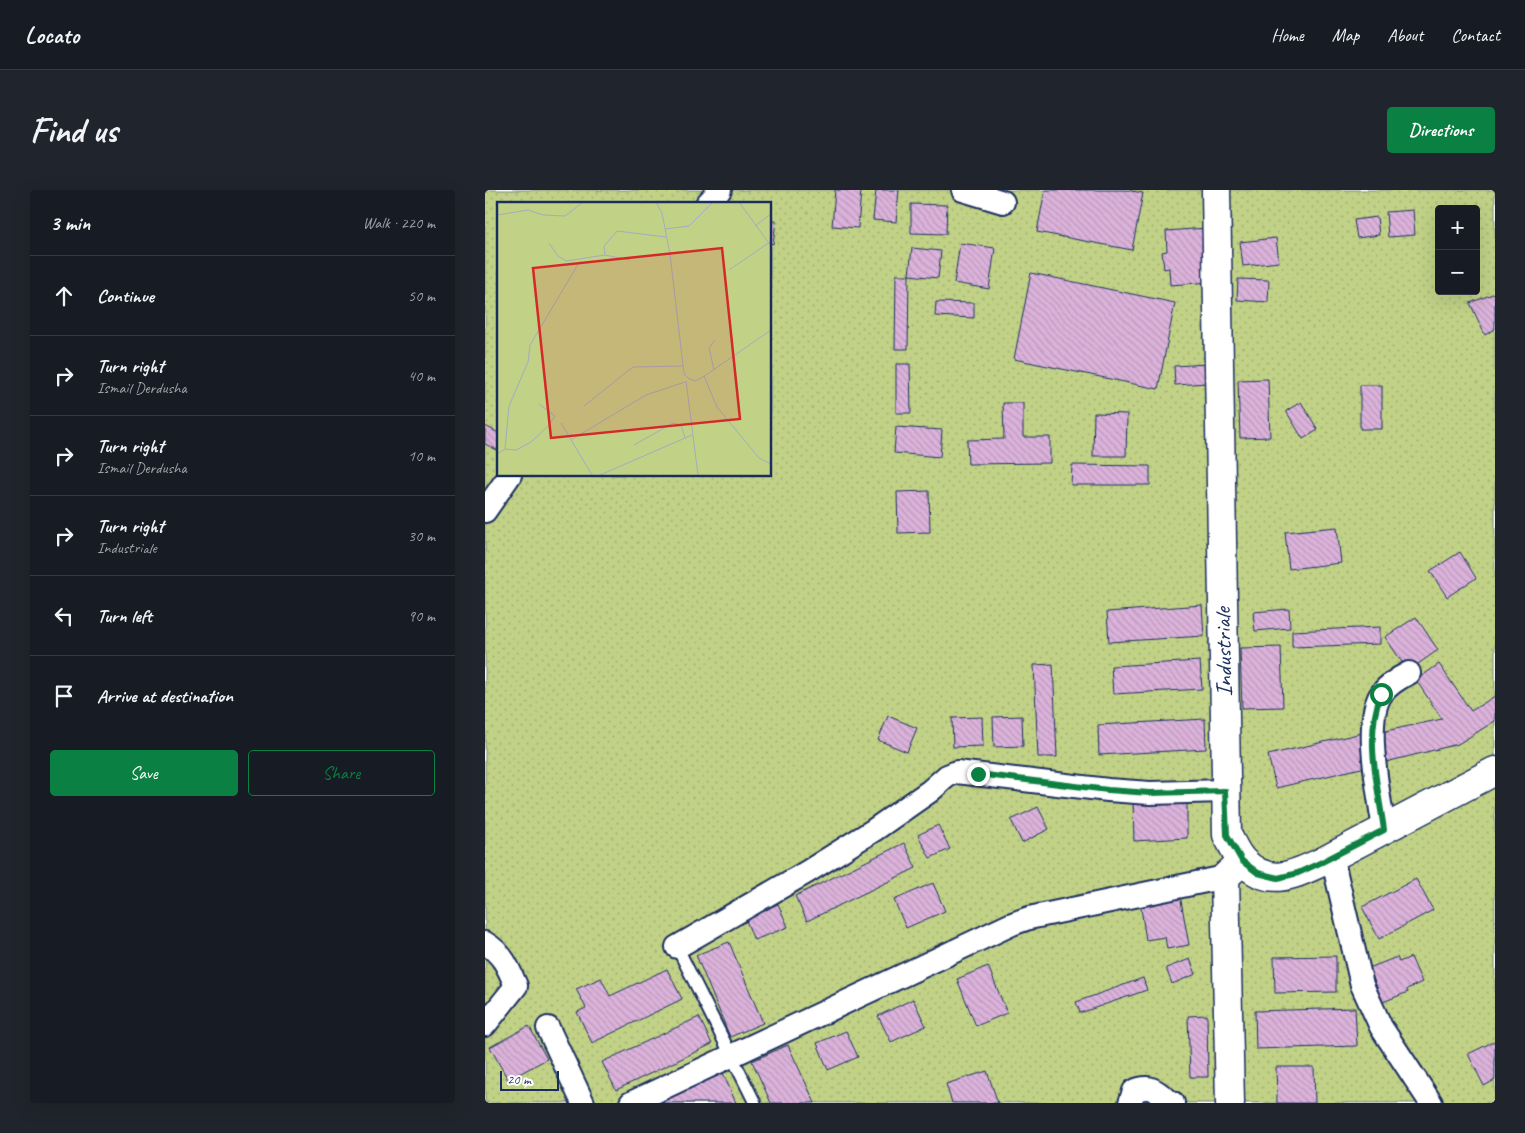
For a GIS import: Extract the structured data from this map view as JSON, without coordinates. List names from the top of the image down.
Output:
{
  "streets": {
    "main road": ["Industriale"]
  },
  "scale_bar": "20 m",
  "page": {
    "header": "Locato",
    "nav": [
      "Home",
      "Map",
      "About",
      "Contact"
    ],
    "buttons": [
      "Directions",
      ["Save", "Share"]
    ],
    "title": "Find us",
    "heading": ["3 min", "Walk · 220 m"],
    "map_buttons": ["+", "−"],
    "list": [
      ["Continue", "50 m"],
      ["Turn right", "Ismail Derdusha", "40 m"],
      ["Turn right", "Ismail Derdusha", "10 m"],
      ["Turn right", "Industriale", "30 m"],
      ["Turn left", "90 m"],
      "Arrive at destination"
    ],
    "scale": "20 m"
  }
}
